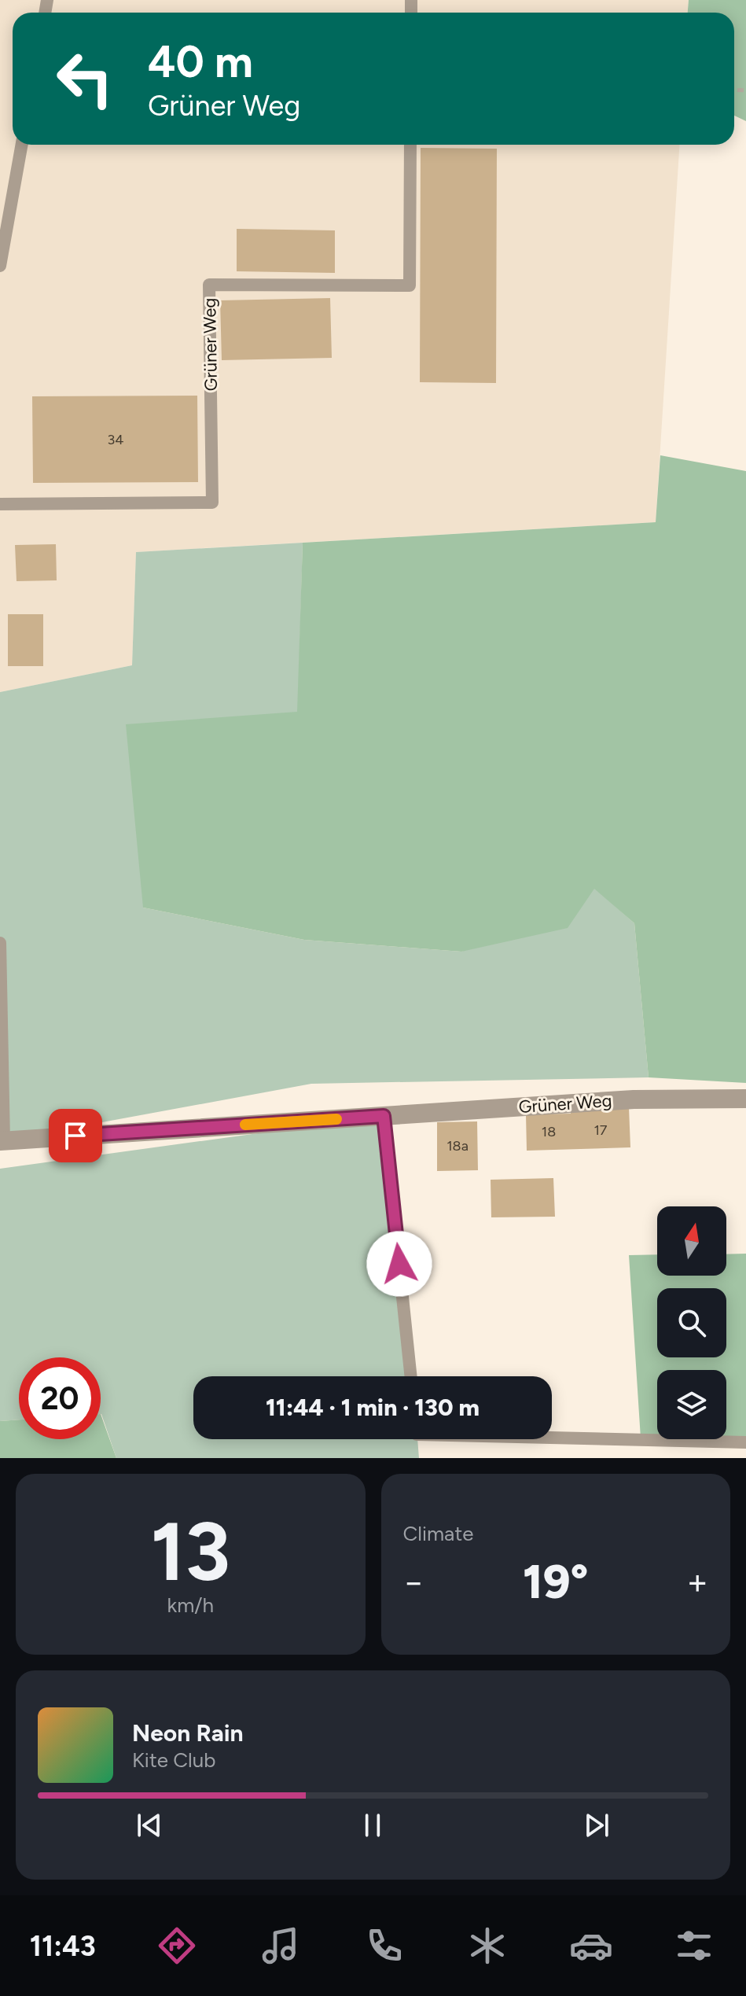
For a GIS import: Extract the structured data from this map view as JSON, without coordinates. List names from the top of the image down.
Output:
{
  "streets": {
    "street": ["Grüner Weg"]
  },
  "house_numbers": [
    "34",
    "17",
    "18",
    "18a"
  ],
  "north": "top",
  "page": {
    "turn": ["40 m", "Grüner Weg"],
    "limit": "20",
    "trip": "11:44 · 1 min · 130 m",
    "tile": [
      ["13", "km/h"],
      "Climate"
    ],
    "heat": ["−", "19°", "+"],
    "song": ["Neon Rain", "Kite Club"],
    "tabs": "11:43"
  }
}
